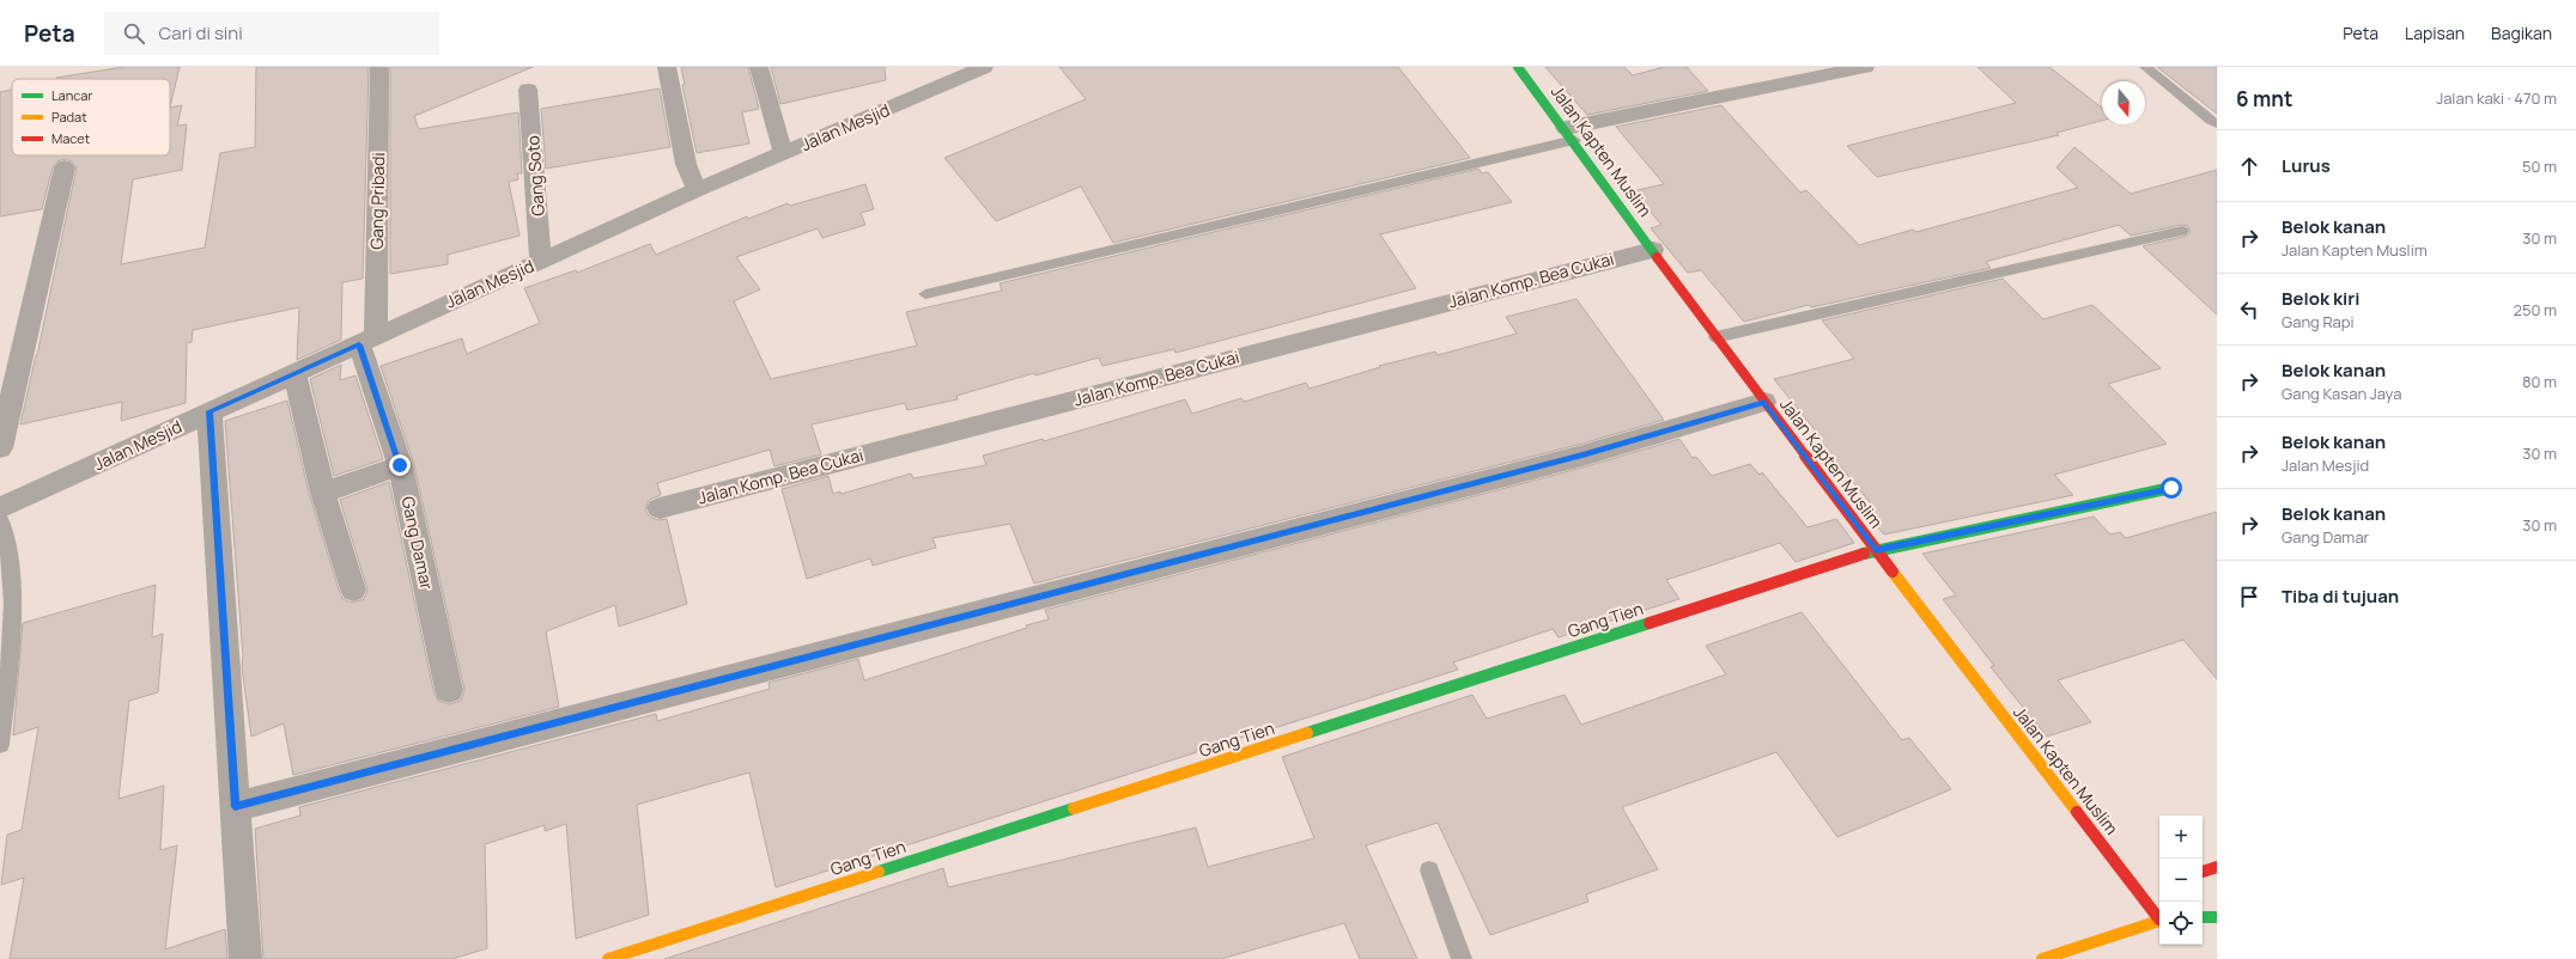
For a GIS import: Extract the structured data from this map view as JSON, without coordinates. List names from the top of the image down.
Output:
{
  "streets": {
    "main road": ["Jalan Kapten Muslim", "Gang Tien"],
    "street": [
      "Jalan Mesjid",
      "Gang Soto",
      "Gang Pribadi",
      "Jalan Komp. Bea Cukai",
      "Gang Damar"
    ]
  },
  "crossings": [
    ["Jalan Mesjid", "Gang Soto"],
    ["Jalan Mesjid", "Gang Pribadi"],
    ["Jalan Mesjid", "Gang Damar"],
    ["Jalan Kapten Muslim", "Jalan Komp. Bea Cukai"],
    ["Jalan Kapten Muslim", "Gang Tien"],
    ["Gang Pribadi", "Gang Damar"]
  ],
  "legend": ["Lancar", "Padat", "Macet"],
  "north": "bottom",
  "page": {
    "header": "Peta",
    "search": "Cari di sini",
    "nav": ["Peta", "Lapisan", "Bagikan"],
    "heading": ["6 mnt", "Jalan kaki · 470 m"],
    "list": [
      ["Lurus", "50 m"],
      ["Belok kanan", "Jalan Kapten Muslim", "30 m"],
      ["Belok kiri", "Gang Rapi", "250 m"],
      ["Belok kanan", "Gang Kasan Jaya", "80 m"],
      ["Belok kanan", "Jalan Mesjid", "30 m"],
      ["Belok kanan", "Gang Damar", "30 m"],
      "Tiba di tujuan"
    ],
    "map_buttons": ["+", "−"]
  }
}
